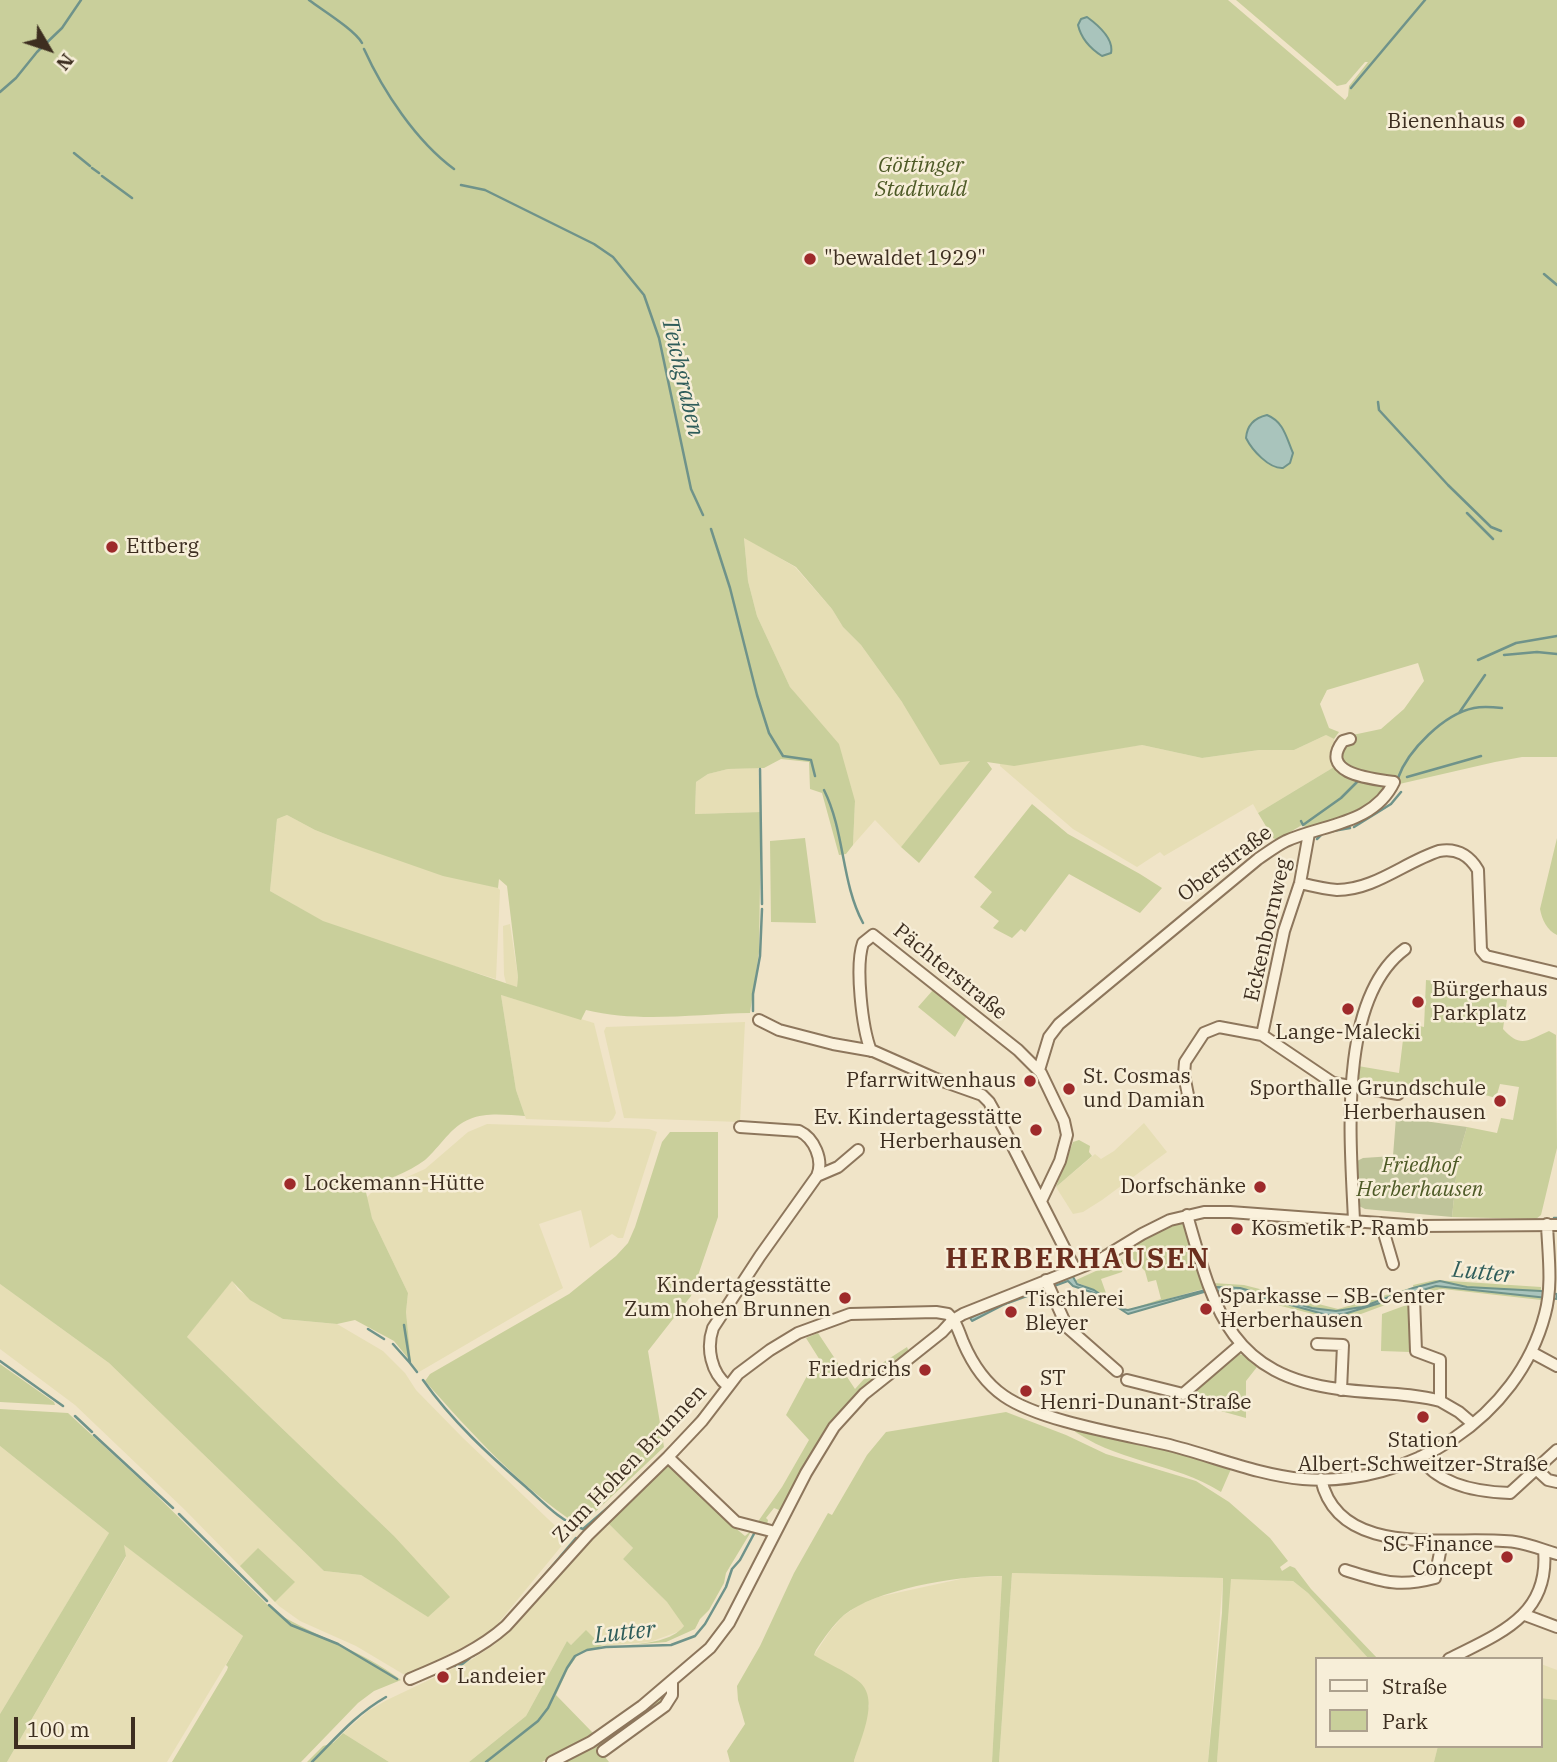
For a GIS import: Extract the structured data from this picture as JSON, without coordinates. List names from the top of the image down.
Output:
{
  "streets": {
    "street": [
      "Oberstraße",
      "Eckenbornweg",
      "Pächterstraße",
      "Zum Hohen Brunnen"
    ]
  },
  "crossings": [
    ["Oberstraße", "Eckenbornweg"],
    ["Oberstraße", "Pächterstraße"]
  ],
  "districts": ["HERBERHAUSEN"],
  "water": ["Teichgraben", "Lutter"],
  "parks": ["Göttinger Stadtwald", "Friedhof Herberhausen"],
  "places": [
    "Bienenhaus",
    "\"bewaldet 1929\"",
    "Ettberg",
    "Bürgerhaus Parkplatz",
    "Lange-Malecki",
    "Pfarrwitwenhaus",
    "St. Cosmas und Damian",
    "Sporthalle Grundschule Herberhausen",
    "Ev. Kindertagesstätte Herberhausen",
    "Lockemann-Hütte",
    "Dorfschänke",
    "Kosmetik P. Ramb",
    "Kindertagesstätte Zum hohen Brunnen",
    "Sparkasse – SB-Center Herberhausen",
    "Tischlerei Bleyer",
    "Friedrichs",
    "ST Henri-Dunant-Straße",
    "Station Albert-Schweitzer-Straße",
    "SC Finance Concept",
    "Landeier"
  ],
  "legend": ["Straße", "Park"],
  "scale_bar": "100 m",
  "north": "bottom right"
}
